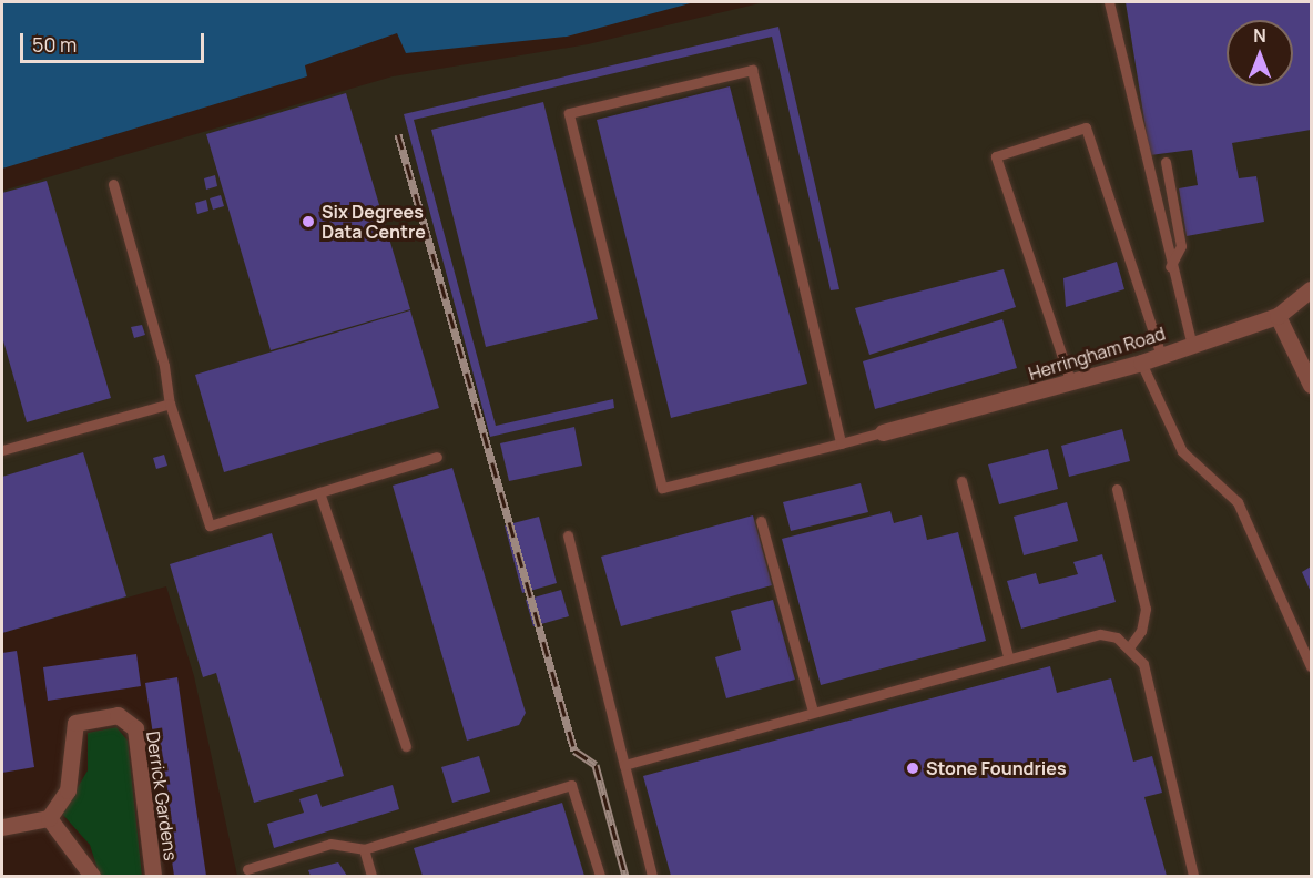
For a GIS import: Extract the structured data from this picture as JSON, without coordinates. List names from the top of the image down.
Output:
{
  "streets": {
    "street": ["Herringham Road", "Derrick Gardens"]
  },
  "places": ["Six Degrees Data Centre", "Stone Foundries"],
  "scale_bar": "50 m",
  "north": "top"
}
